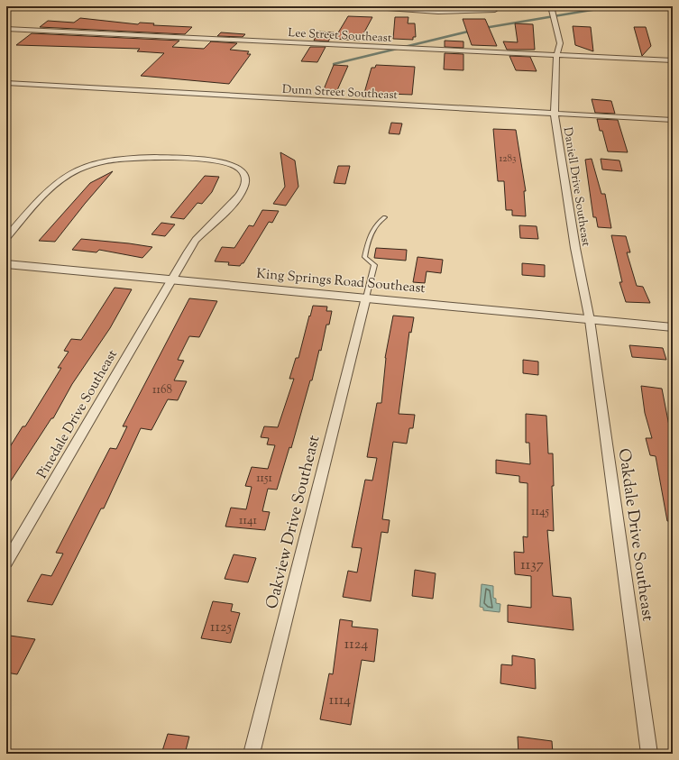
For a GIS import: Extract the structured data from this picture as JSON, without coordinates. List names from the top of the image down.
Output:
{
  "streets": {
    "street": [
      "Lee Street Southeast",
      "Dunn Street Southeast",
      "Daniell Drive Southeast",
      "King Springs Road Southeast",
      "Pinedale Drive Southeast",
      "Oakview Drive Southeast",
      "Oakdale Drive Southeast"
    ]
  },
  "crossings": [
    ["Lee Street Southeast", "Daniell Drive Southeast"],
    ["Dunn Street Southeast", "Daniell Drive Southeast"],
    ["Daniell Drive Southeast", "King Springs Road Southeast"],
    ["Daniell Drive Southeast", "Oakdale Drive Southeast"],
    ["King Springs Road Southeast", "Pinedale Drive Southeast"],
    ["King Springs Road Southeast", "Oakview Drive Southeast"],
    ["King Springs Road Southeast", "Oakdale Drive Southeast"]
  ],
  "house_numbers": [
    "1283",
    "1168",
    "1151",
    "1145",
    "1141",
    "1137",
    "1125",
    "1124",
    "1114"
  ]
}
